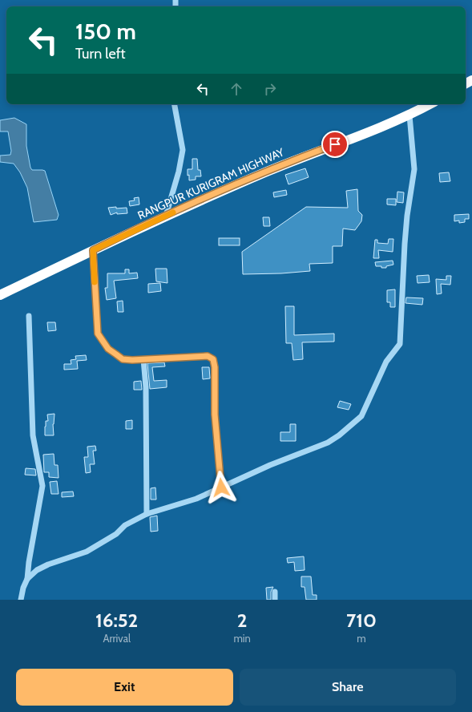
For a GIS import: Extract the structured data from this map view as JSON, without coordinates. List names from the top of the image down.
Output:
{
  "streets": {
    "highway": ["RANGPUR KURIGRAM HIGHWAY"]
  },
  "page": {
    "turn": ["150 m", "Turn left"],
    "eta": [
      "16:52",
      "Arrival",
      "2",
      "min",
      "710",
      "m"
    ],
    "buttons": ["Exit", "Share"]
  }
}
